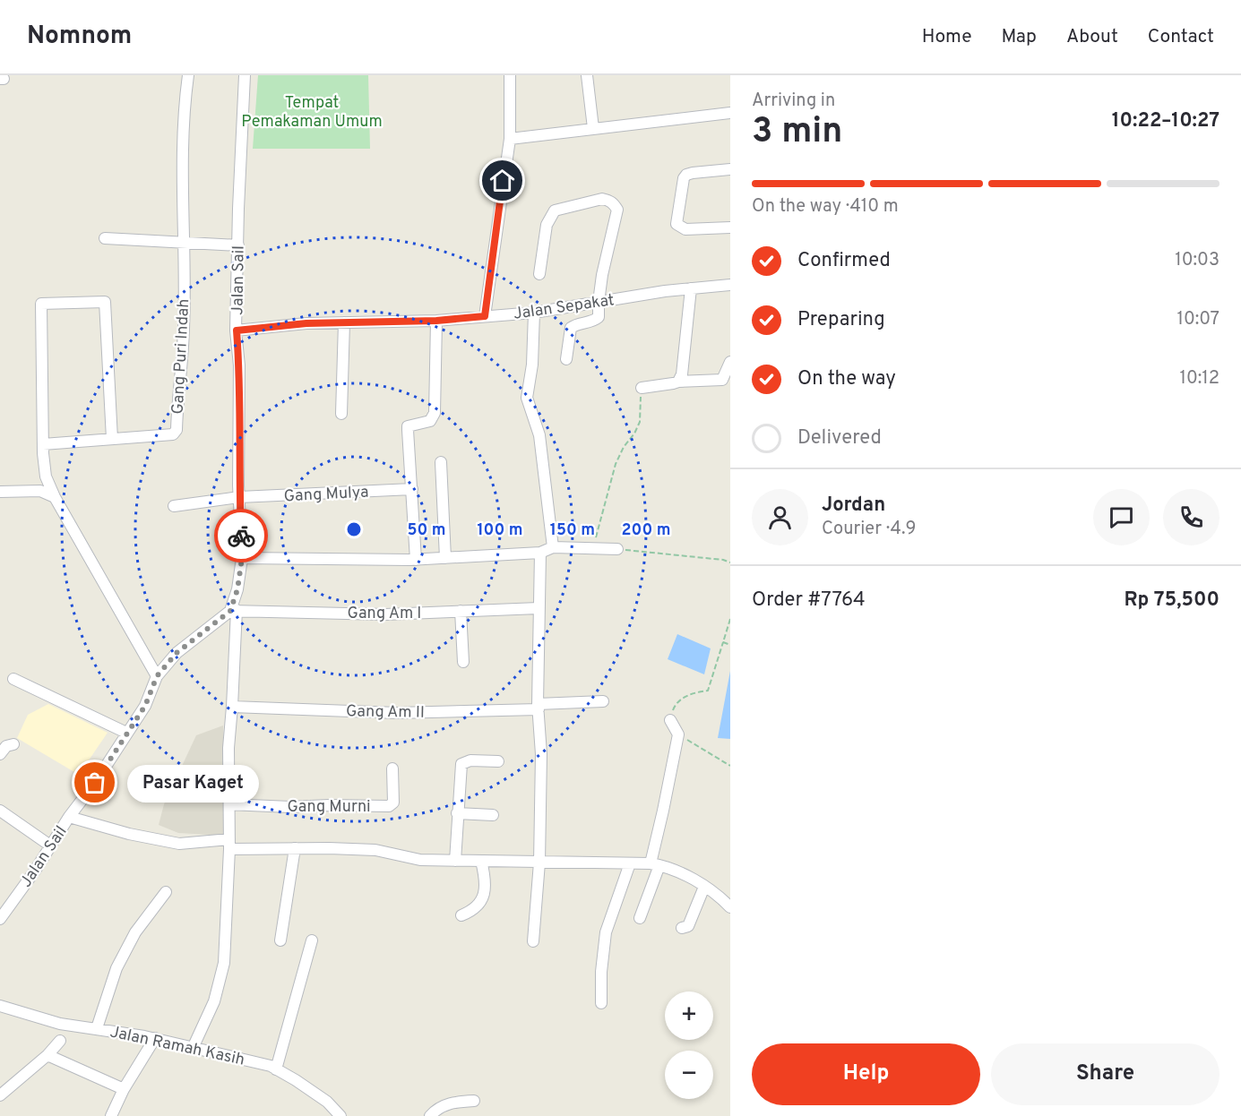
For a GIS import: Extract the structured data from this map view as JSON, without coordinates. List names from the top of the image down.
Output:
{
  "streets": {
    "street": [
      "Jalan Sail",
      "Jalan Sepakat",
      "Gang Puri Indah",
      "Gang Mulya",
      "Gang Am I",
      "Gang Am II",
      "Gang Murni",
      "Jalan Ramah Kasih"
    ]
  },
  "crossings": [
    ["Jalan Sail", "Jalan Sepakat"],
    ["Jalan Sail", "Gang Mulya"],
    ["Jalan Sail", "Gang Am I"]
  ],
  "parks": ["Tempat Pemakaman Umum"],
  "places": ["Pasar Kaget"],
  "page": {
    "header": "Nomnom",
    "nav": [
      "Home",
      "Map",
      "About",
      "Contact"
    ],
    "heading": ["3 min", "Arriving in", "10:22–10:27"],
    "panel": [
      "Jordan",
      "Courier · 4.9",
      "Order #7764",
      "Rp 75,500"
    ],
    "bar": "On the way · 410 m",
    "list": [
      ["Confirmed", "10:03"],
      ["Preparing", "10:07"],
      ["On the way", "10:12"],
      "Delivered"
    ],
    "bubble": "Pasar Kaget",
    "map_buttons": ["+", "−"],
    "buttons": ["Help", "Share"]
  },
  "rings": [
    "50 m",
    "100 m",
    "150 m",
    "200 m"
  ]
}
